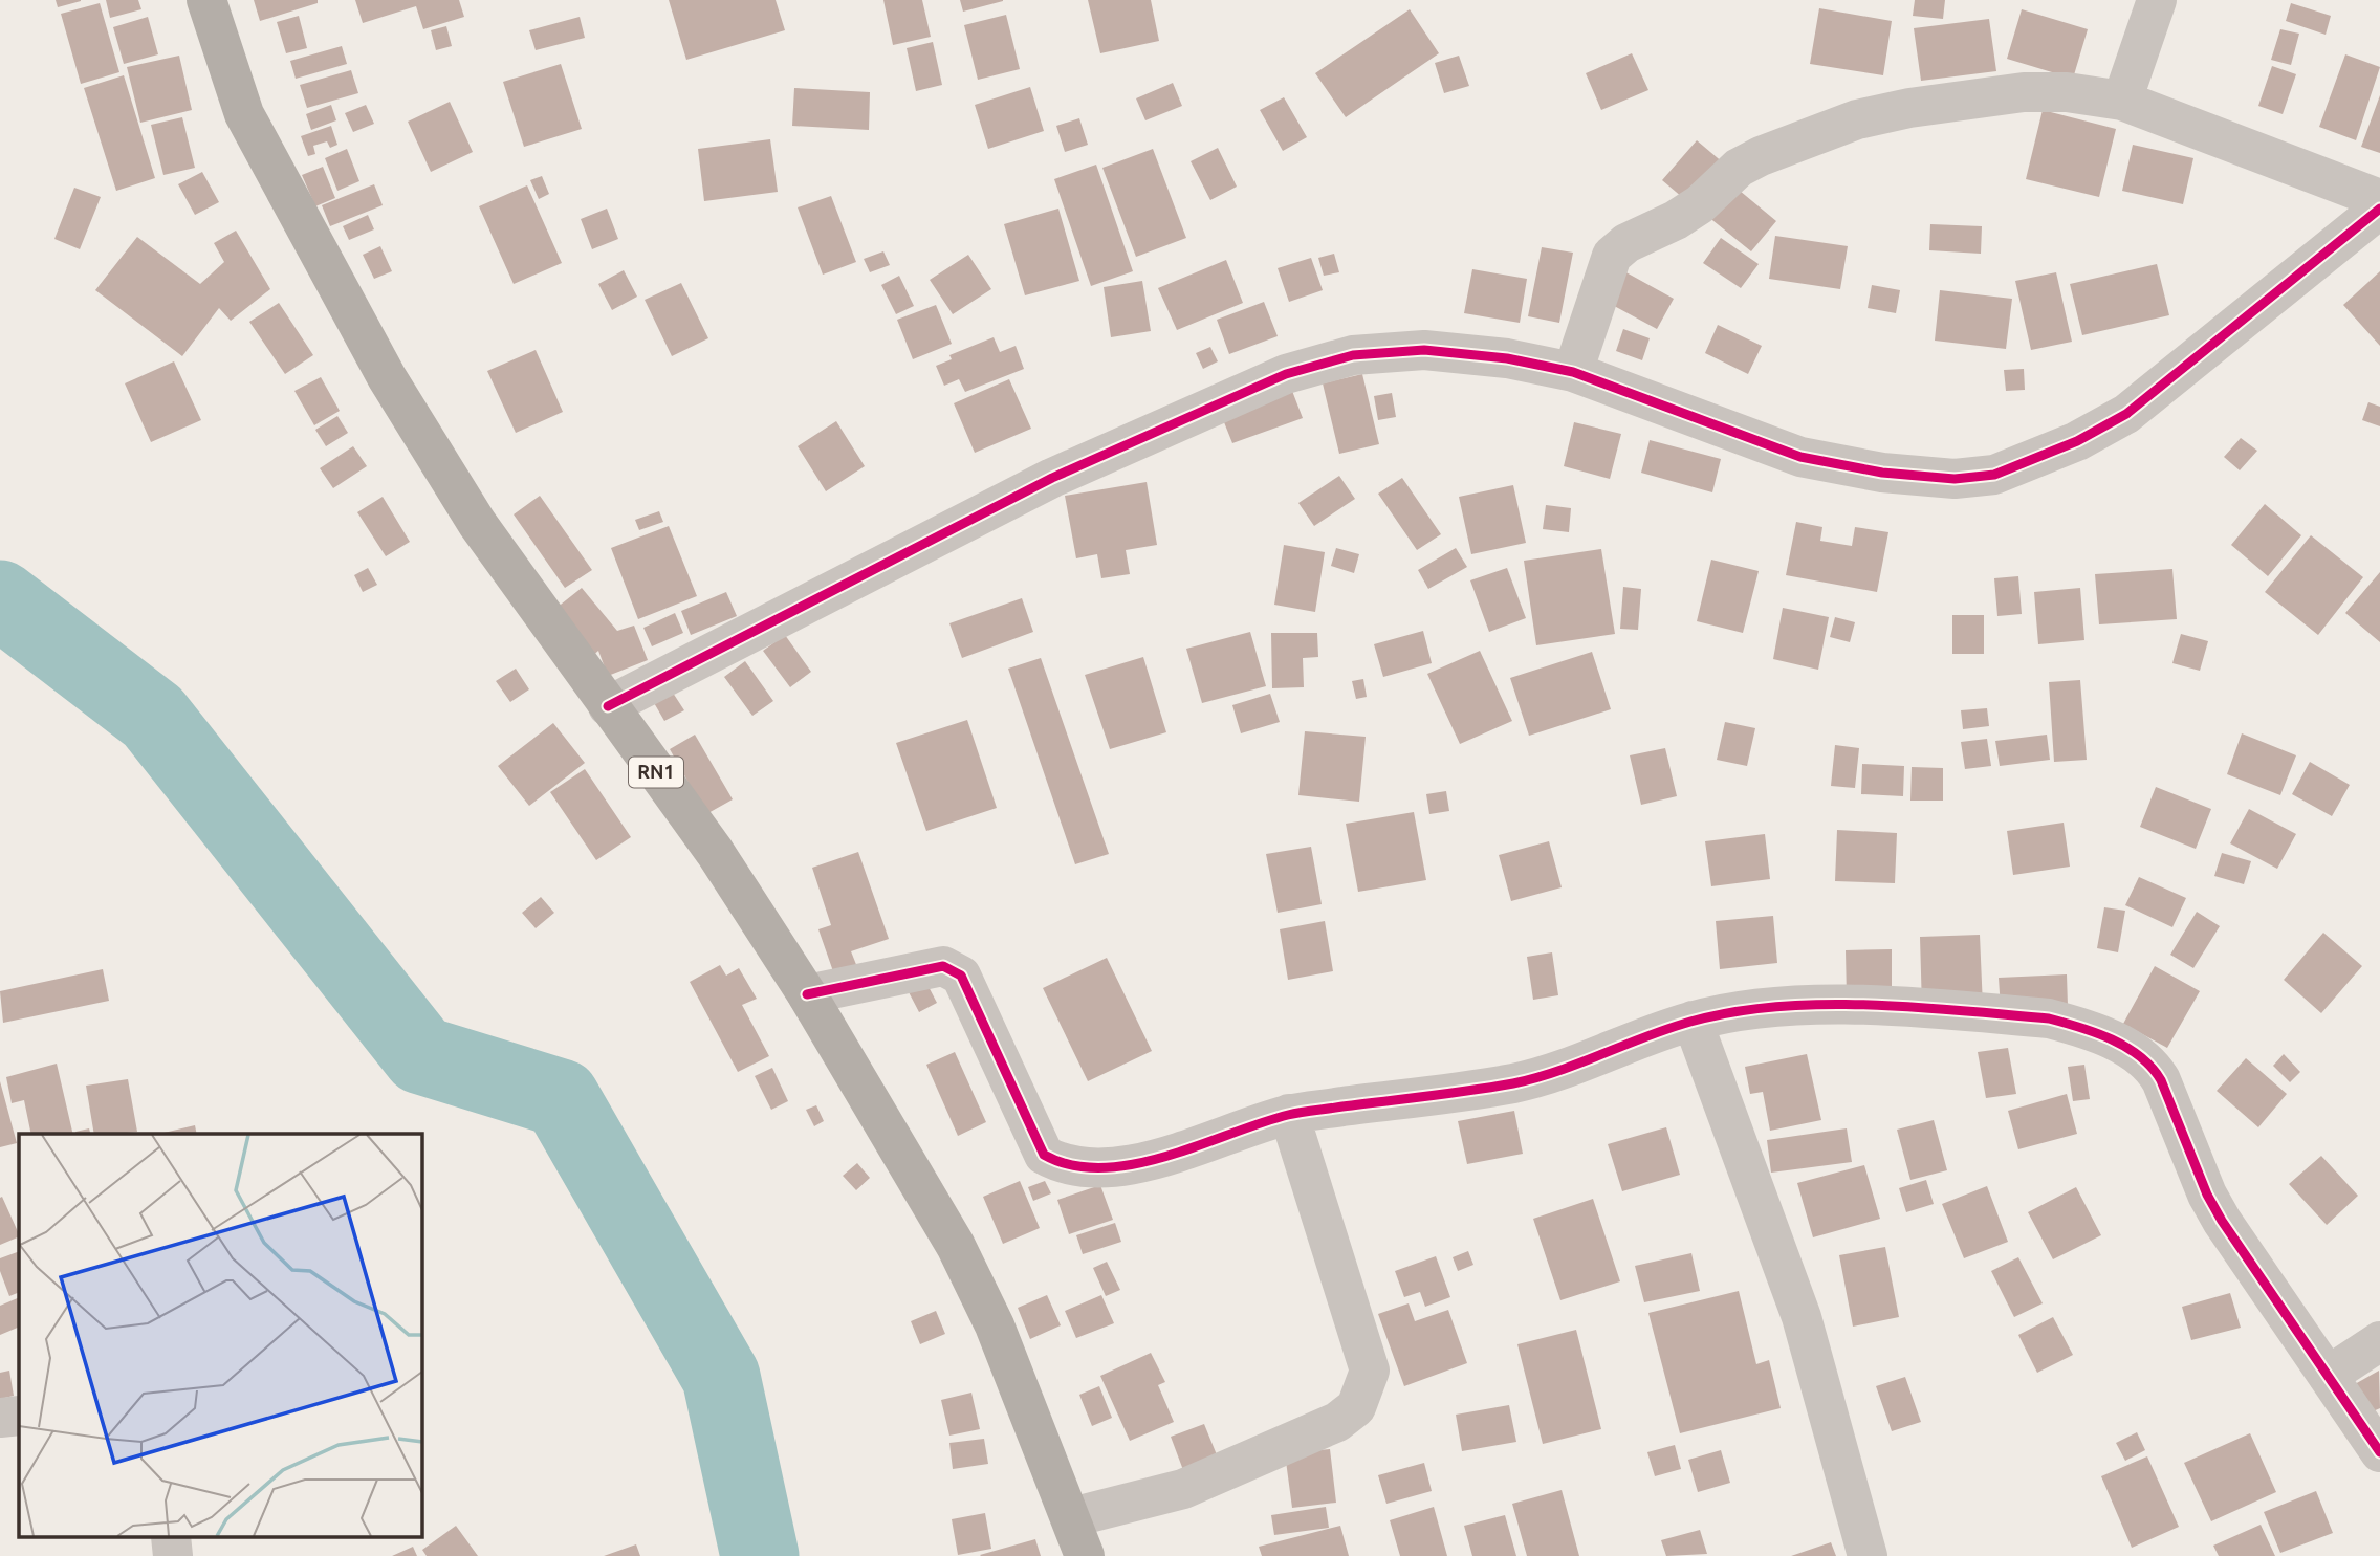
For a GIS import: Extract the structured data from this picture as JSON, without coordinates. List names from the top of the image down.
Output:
{
  "streets": {
    "highway": ["RN1"]
  }
}
